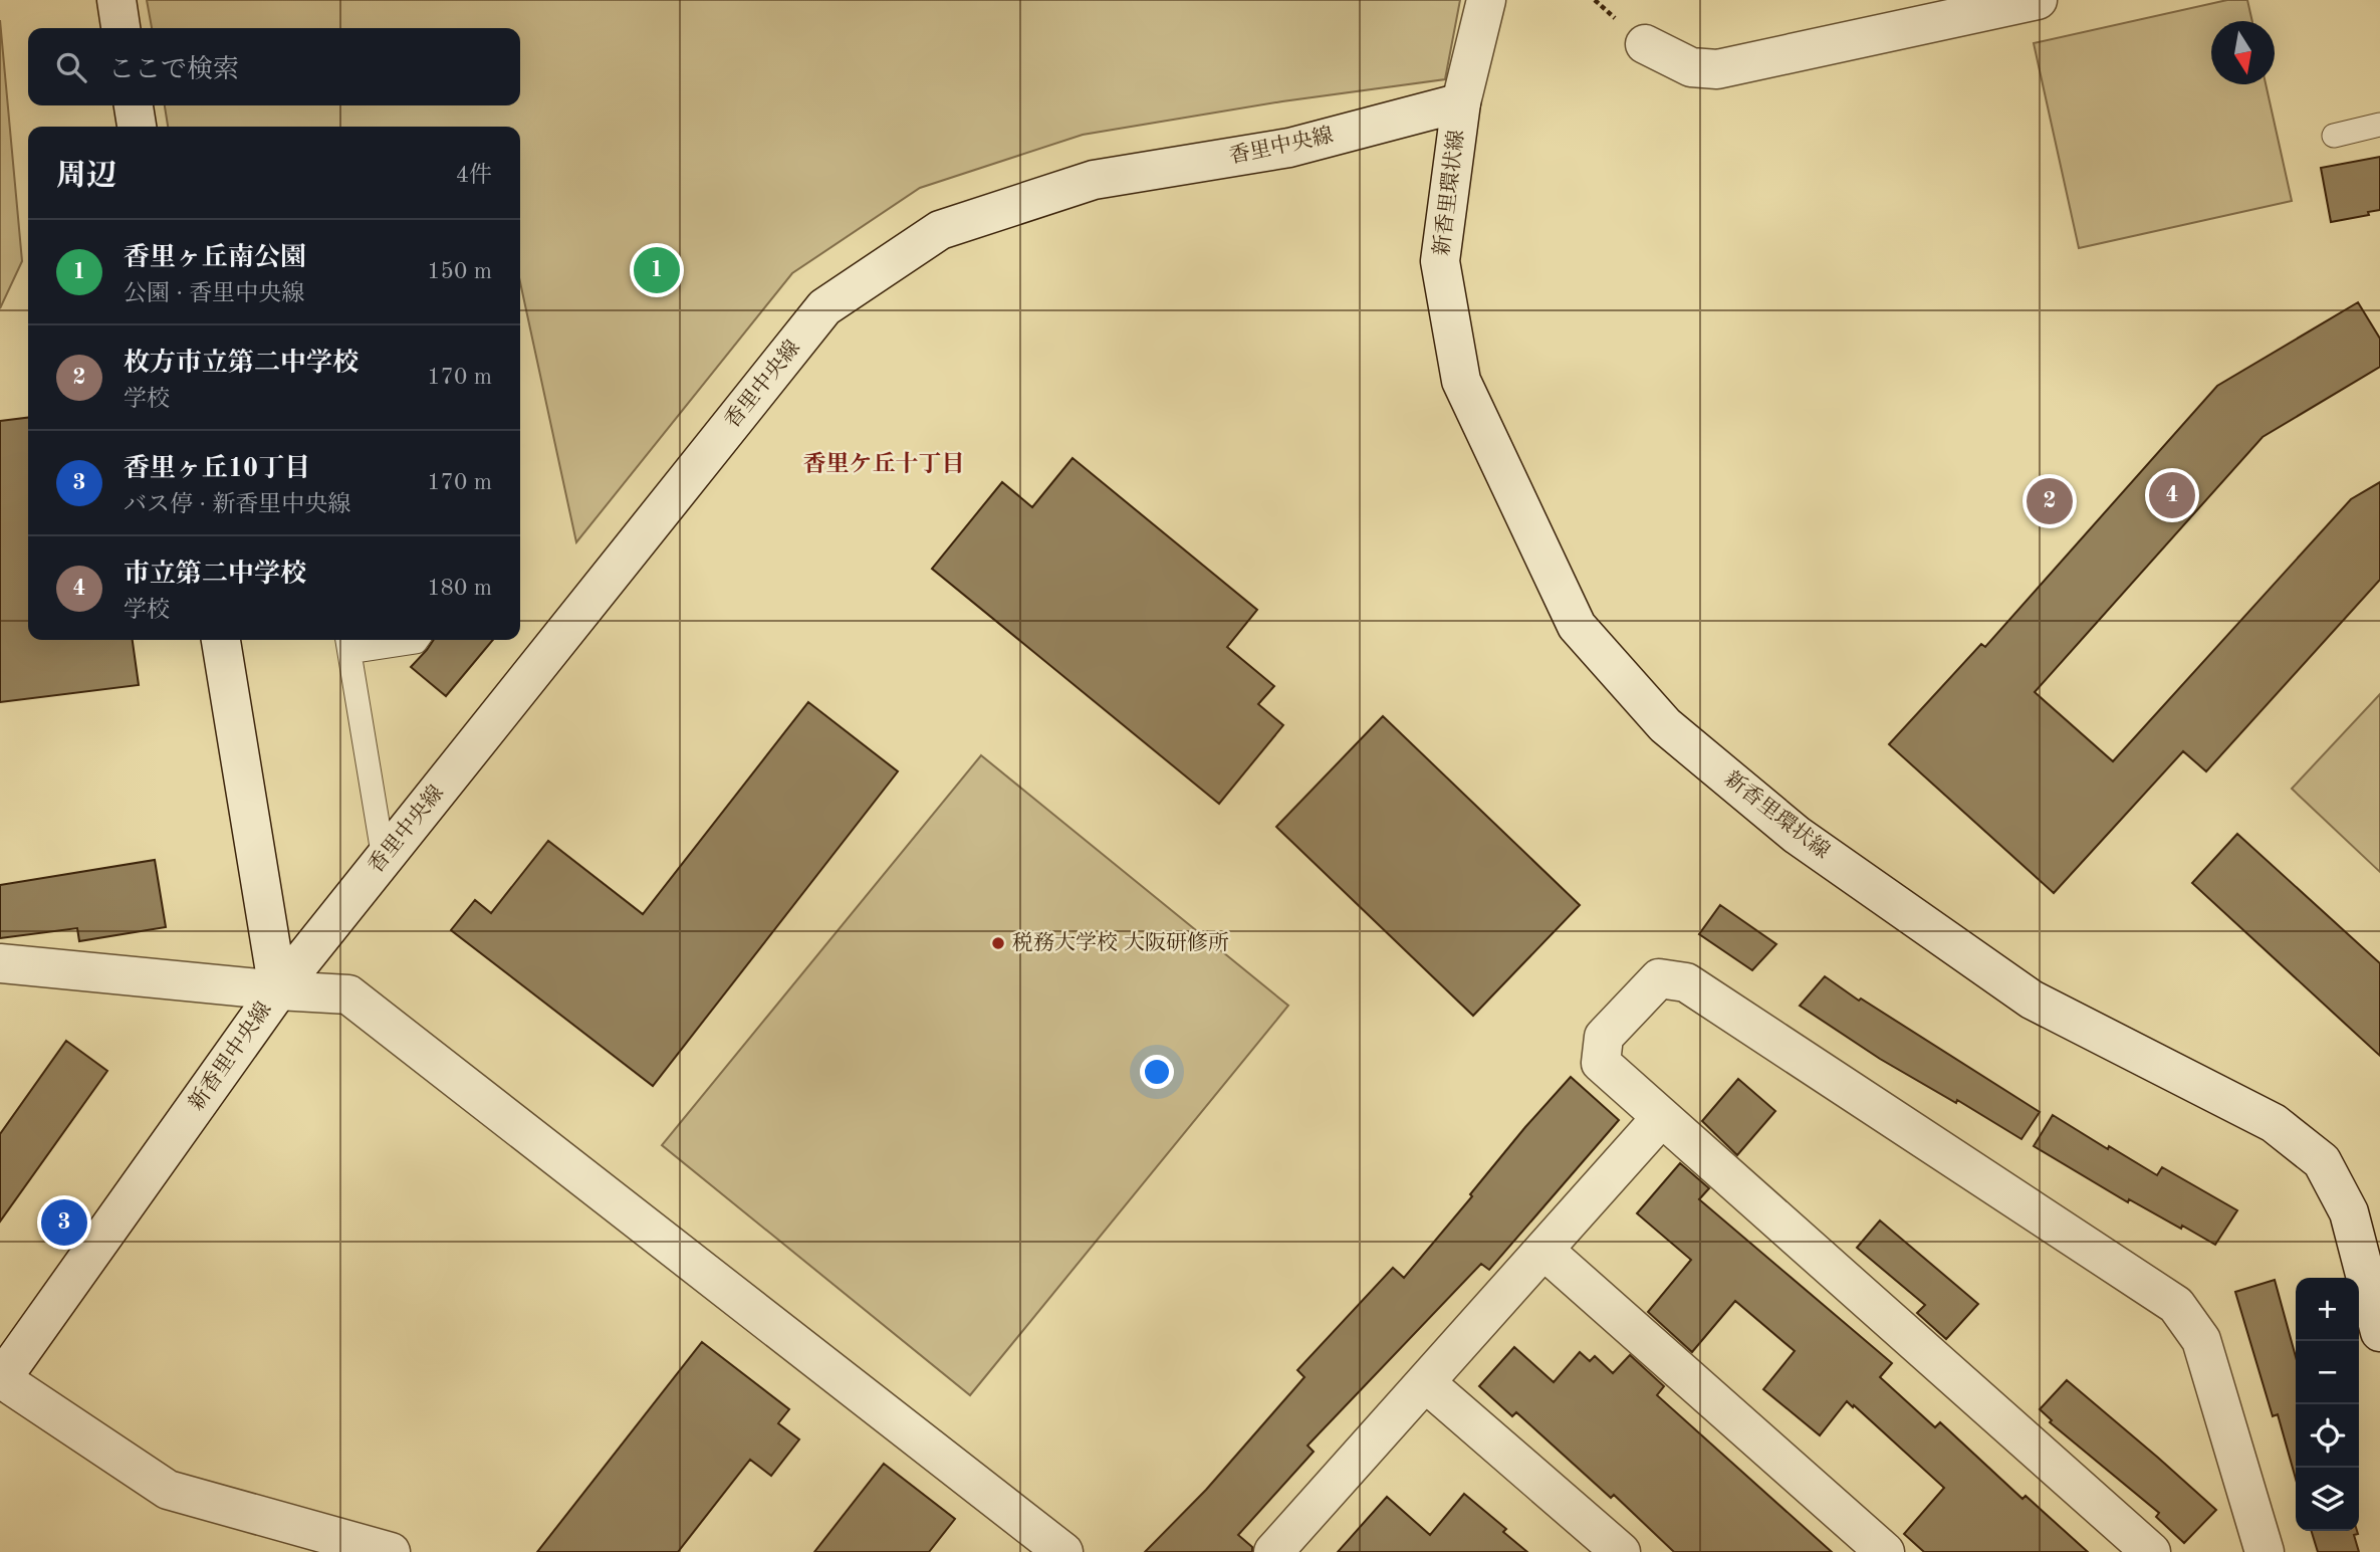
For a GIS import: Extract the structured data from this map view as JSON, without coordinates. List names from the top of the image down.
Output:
{
  "streets": {
    "street": ["香里中央線", "新香里環状線", "新香里中央線"]
  },
  "crossings": [
    ["香里中央線", "新香里環状線"],
    ["香里中央線", "新香里中央線"]
  ],
  "districts": ["香里ケ丘十丁目"],
  "places": ["税務大学校 大阪研修所"],
  "north": "bottom",
  "page": {
    "search": "ここで検索",
    "heading": ["周辺", "4件"],
    "list": [
      {
        "mark": "1",
        "name": "香里ヶ丘南公園",
        "note": "公園 · 香里中央線",
        "value": "150 m"
      },
      {
        "mark": "2",
        "name": "枚方市立第二中学校",
        "note": "学校",
        "value": "170 m"
      },
      {
        "mark": "3",
        "name": "香里ヶ丘10丁目",
        "note": "バス停 · 新香里中央線",
        "value": "170 m"
      },
      {
        "mark": "4",
        "name": "市立第二中学校",
        "note": "学校",
        "value": "180 m"
      }
    ],
    "pins": [
      "1",
      "4",
      "2",
      "3"
    ],
    "map_buttons": ["+", "−"]
  }
}
